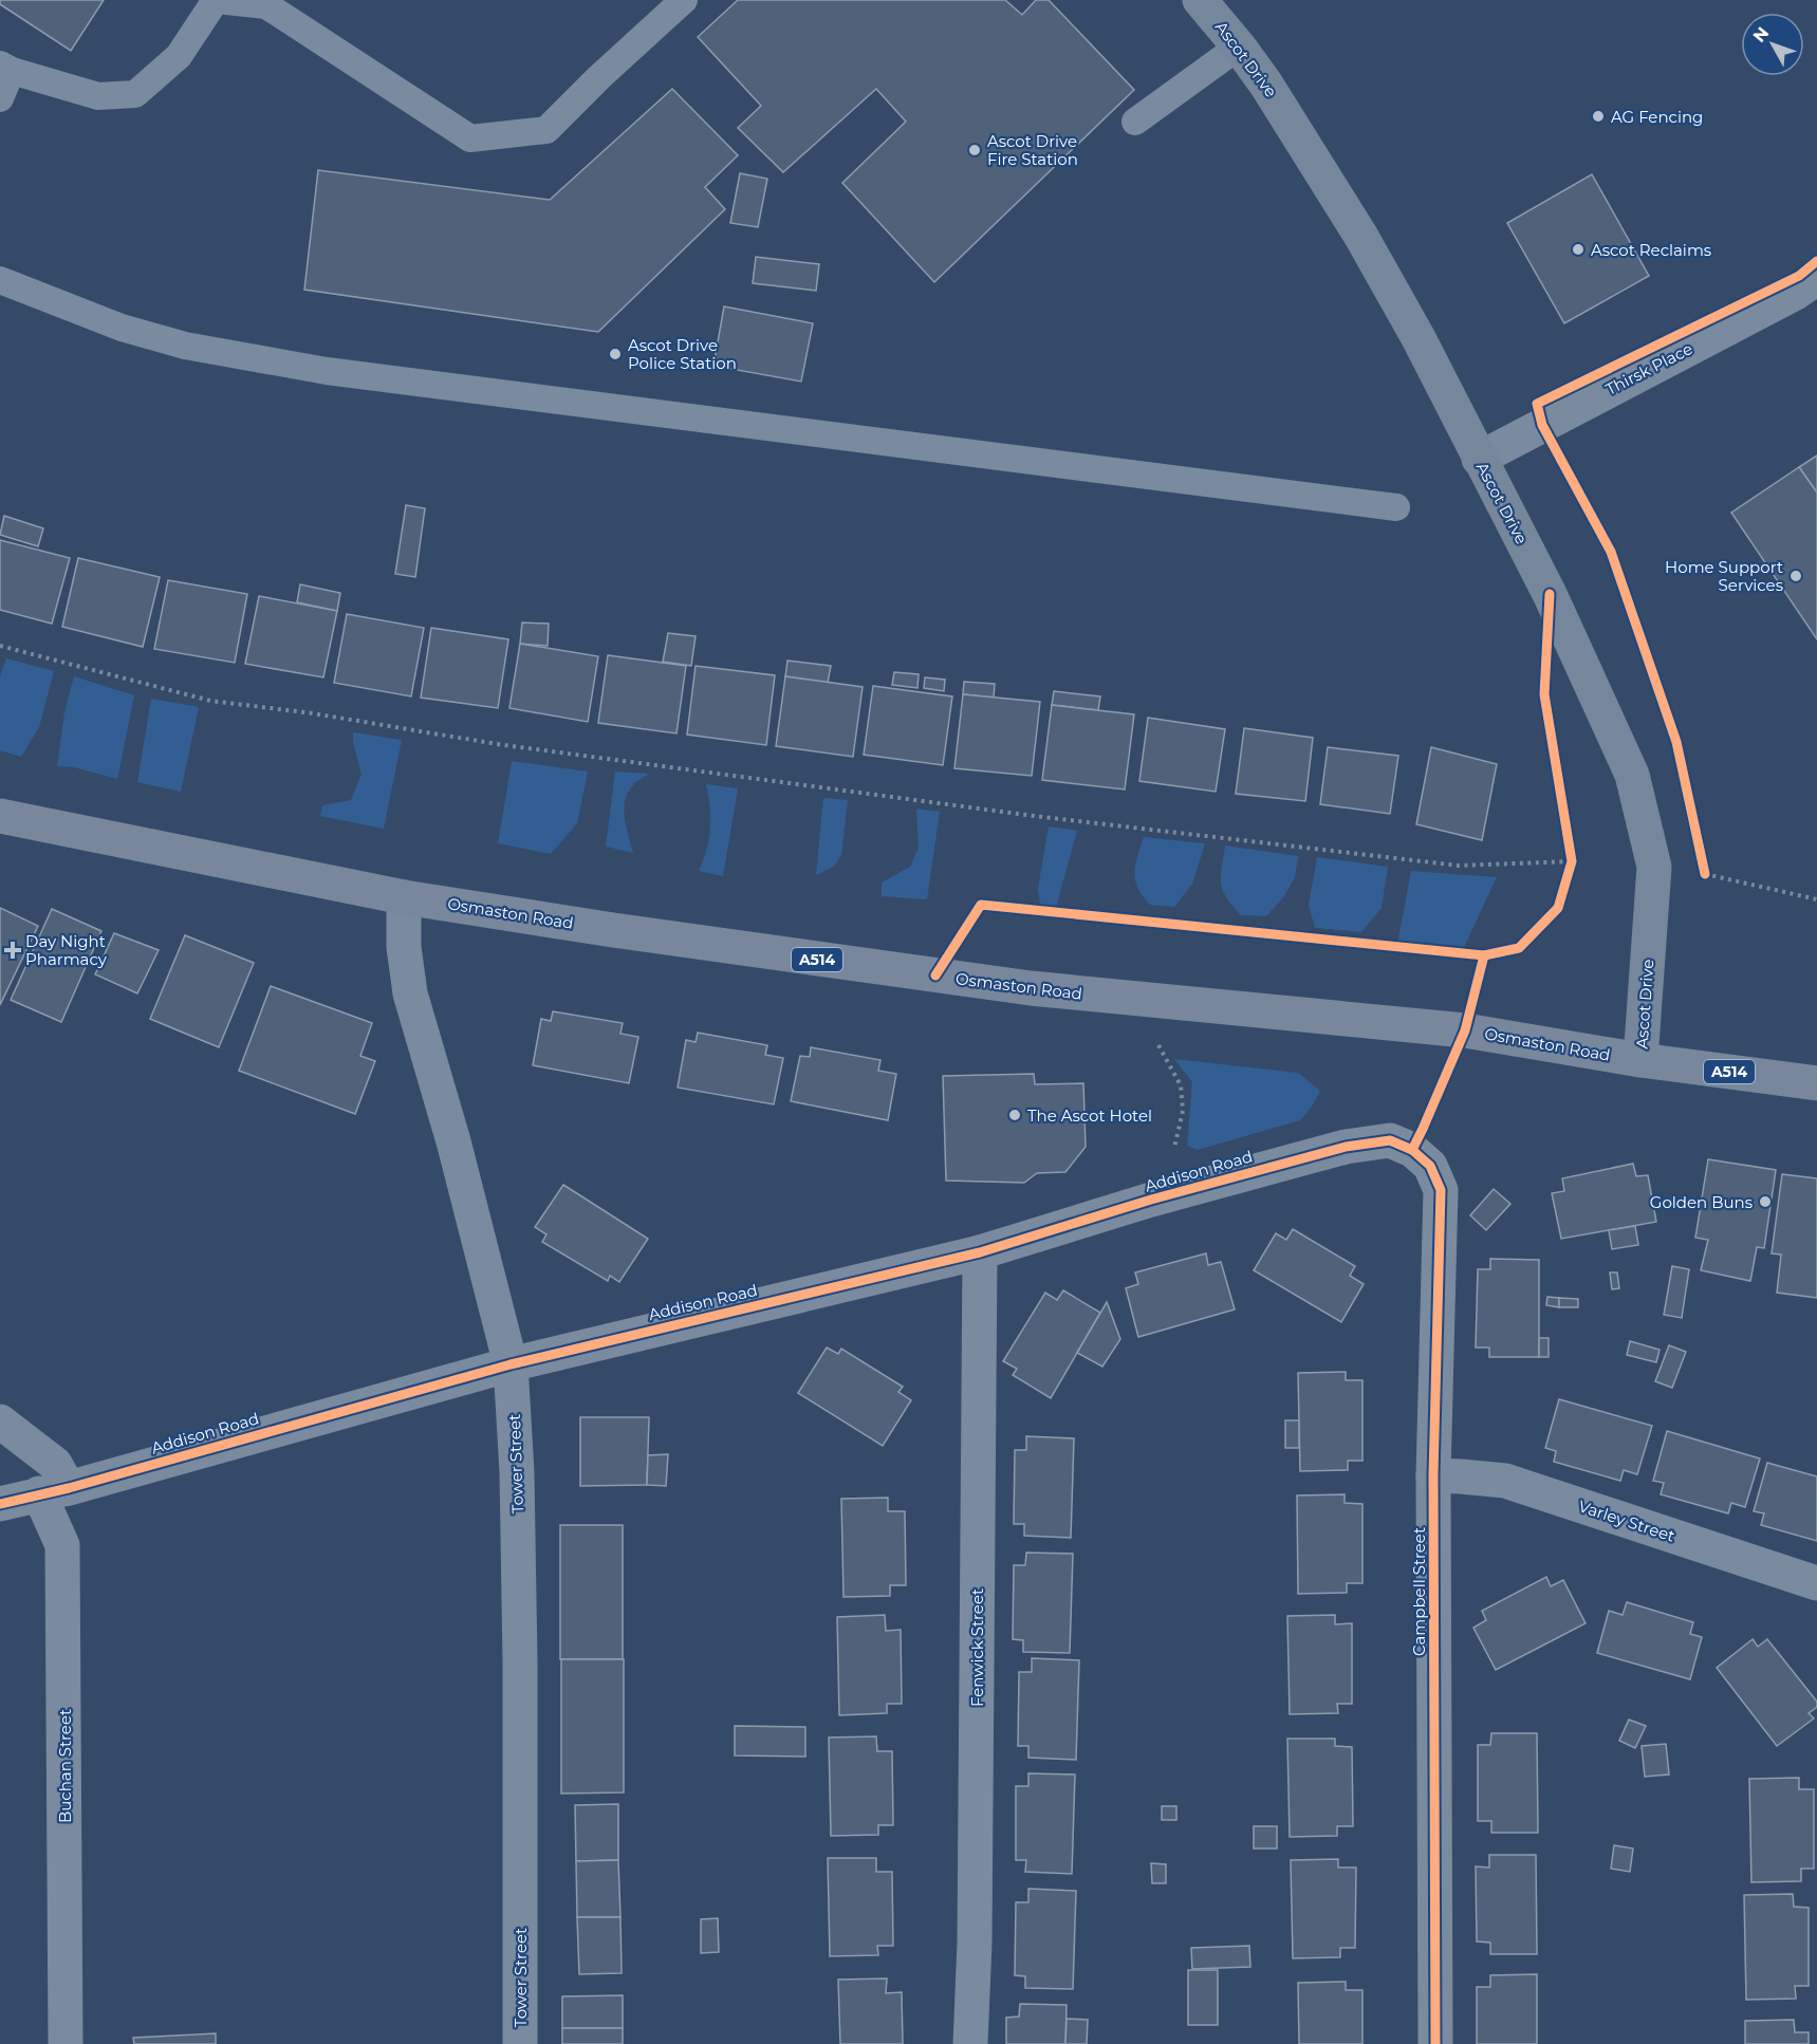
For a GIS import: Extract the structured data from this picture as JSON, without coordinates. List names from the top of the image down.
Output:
{
  "streets": {
    "main road": ["Osmaston Road", "A514"],
    "street": [
      "Ascot Drive",
      "Thirsk Place",
      "Addison Road",
      "Tower Street",
      "Varley Street",
      "Campbell Street",
      "Fenwick Street",
      "Buchan Street"
    ]
  },
  "crossings": [
    ["Ascot Drive", "Thirsk Place"],
    ["Ascot Drive", "Osmaston Road"],
    ["Osmaston Road", "Tower Street"],
    ["Addison Road", "Tower Street"],
    ["Addison Road", "Campbell Street"],
    ["Addison Road", "Fenwick Street"],
    ["Addison Road", "Buchan Street"],
    ["Varley Street", "Campbell Street"]
  ],
  "places": {
    "other": [
      "AG Fencing",
      "Ascot Drive Fire Station",
      "Ascot Reclaims",
      "Ascot Drive Police Station",
      "Home Support Services",
      "The Ascot Hotel",
      "Golden Buns"
    ],
    "health": ["Day Night Pharmacy"]
  },
  "north": "top left"
}
